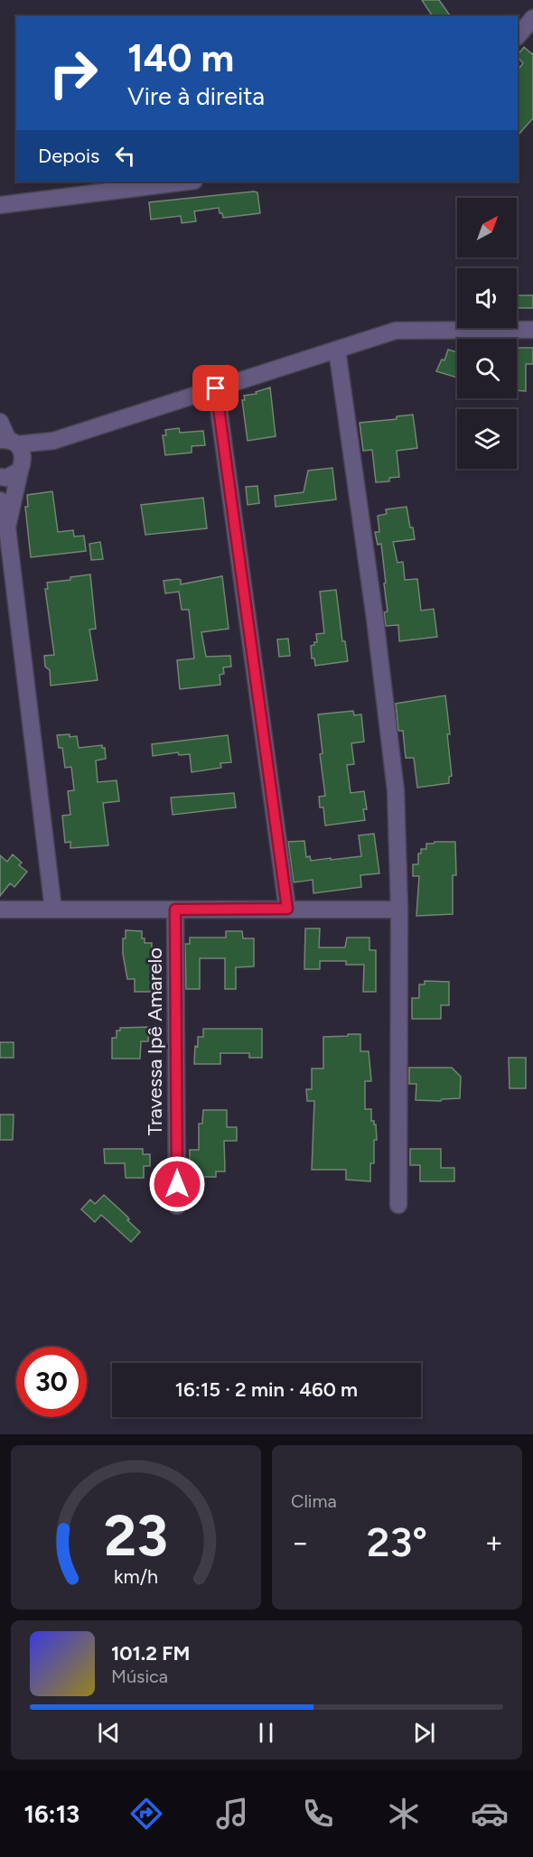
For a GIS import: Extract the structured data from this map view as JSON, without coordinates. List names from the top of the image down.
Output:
{
  "streets": {
    "street": ["Travessa Ipê Amarelo"]
  },
  "north": "top right",
  "page": {
    "turn": ["140 m", "Vire à direita"],
    "then": "Depois",
    "limit": "30",
    "trip": "16:15 · 2 min · 460 m",
    "tile": "Clima",
    "heat": ["−", "23°", "+"],
    "song": ["101.2 FM", "Música"],
    "tabs": "16:13",
    "gauge": ["23", "km/h"]
  }
}
